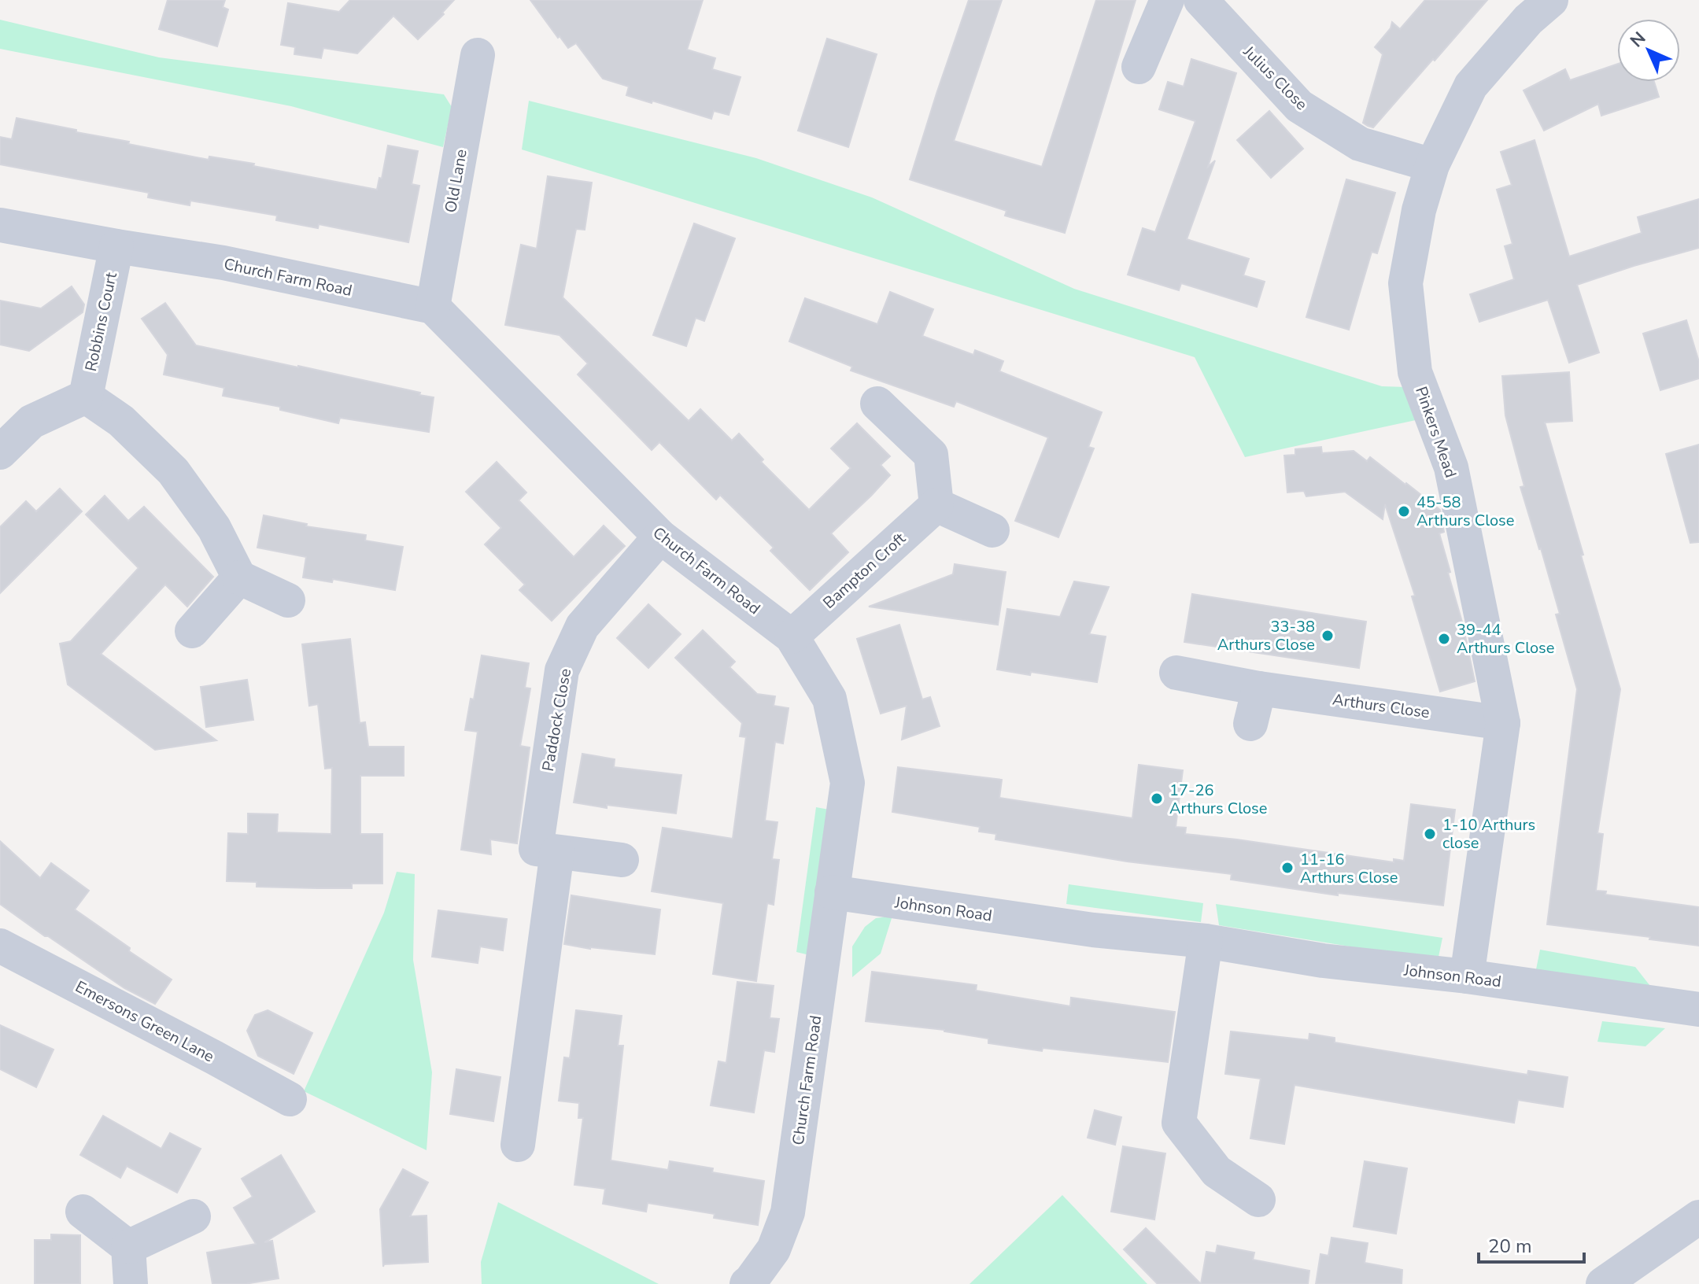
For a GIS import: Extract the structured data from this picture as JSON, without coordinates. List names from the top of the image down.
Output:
{
  "streets": {
    "street": [
      "Julius Close",
      "Old Lane",
      "Church Farm Road",
      "Robbins Court",
      "Pinkers Mead",
      "Bampton Croft",
      "Arthurs Close",
      "Paddock Close",
      "Johnson Road",
      "Emersons Green Lane"
    ]
  },
  "crossings": [
    ["Julius Close", "Pinkers Mead"],
    ["Old Lane", "Church Farm Road"],
    ["Church Farm Road", "Robbins Court"],
    ["Church Farm Road", "Bampton Croft"],
    ["Church Farm Road", "Paddock Close"],
    ["Church Farm Road", "Johnson Road"],
    ["Pinkers Mead", "Arthurs Close"],
    ["Pinkers Mead", "Johnson Road"]
  ],
  "places": [
    "45-58 Arthurs Close",
    "33-38 Arthurs Close",
    "39-44 Arthurs Close",
    "17-26 Arthurs Close",
    "1-10 Arthurs close",
    "11-16 Arthurs Close"
  ],
  "scale_bar": "20 m",
  "north": "top left"
}
